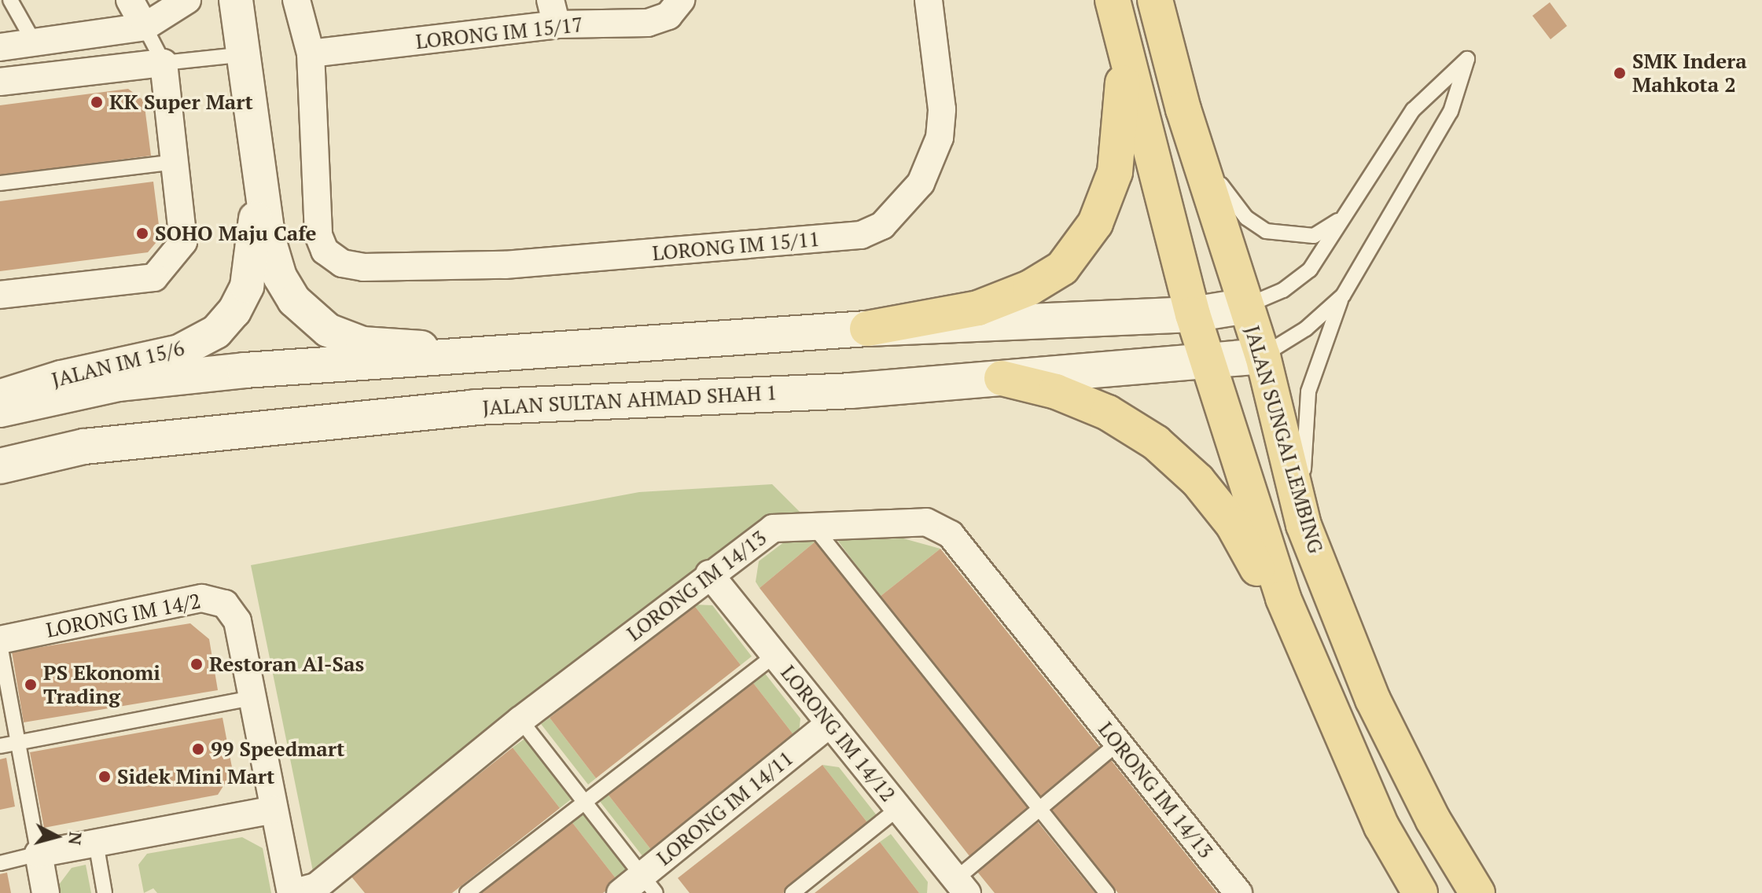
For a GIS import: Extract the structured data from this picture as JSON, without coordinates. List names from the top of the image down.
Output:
{
  "streets": {
    "main road": ["JALAN SULTAN AHMAD SHAH 1", "JALAN SUNGAI LEMBING"],
    "street": [
      "LORONG IM 15/17",
      "LORONG IM 15/11",
      "JALAN IM 15/6",
      "LORONG IM 14/13",
      "LORONG IM 14/2",
      "LORONG IM 14/12",
      "LORONG IM 14/11"
    ]
  },
  "crossings": [
    ["LORONG IM 15/17", "LORONG IM 15/11"],
    ["JALAN SULTAN AHMAD SHAH 1", "JALAN SUNGAI LEMBING"],
    ["LORONG IM 14/13", "LORONG IM 14/12"],
    ["LORONG IM 14/12", "LORONG IM 14/11"]
  ],
  "places": [
    "SMK Indera Mahkota 2",
    "KK Super Mart",
    "SOHO Maju Cafe",
    "Restoran Al-Sas",
    "PS Ekonomi Trading",
    "99 Speedmart",
    "Sidek Mini Mart"
  ],
  "north": "right"
}
